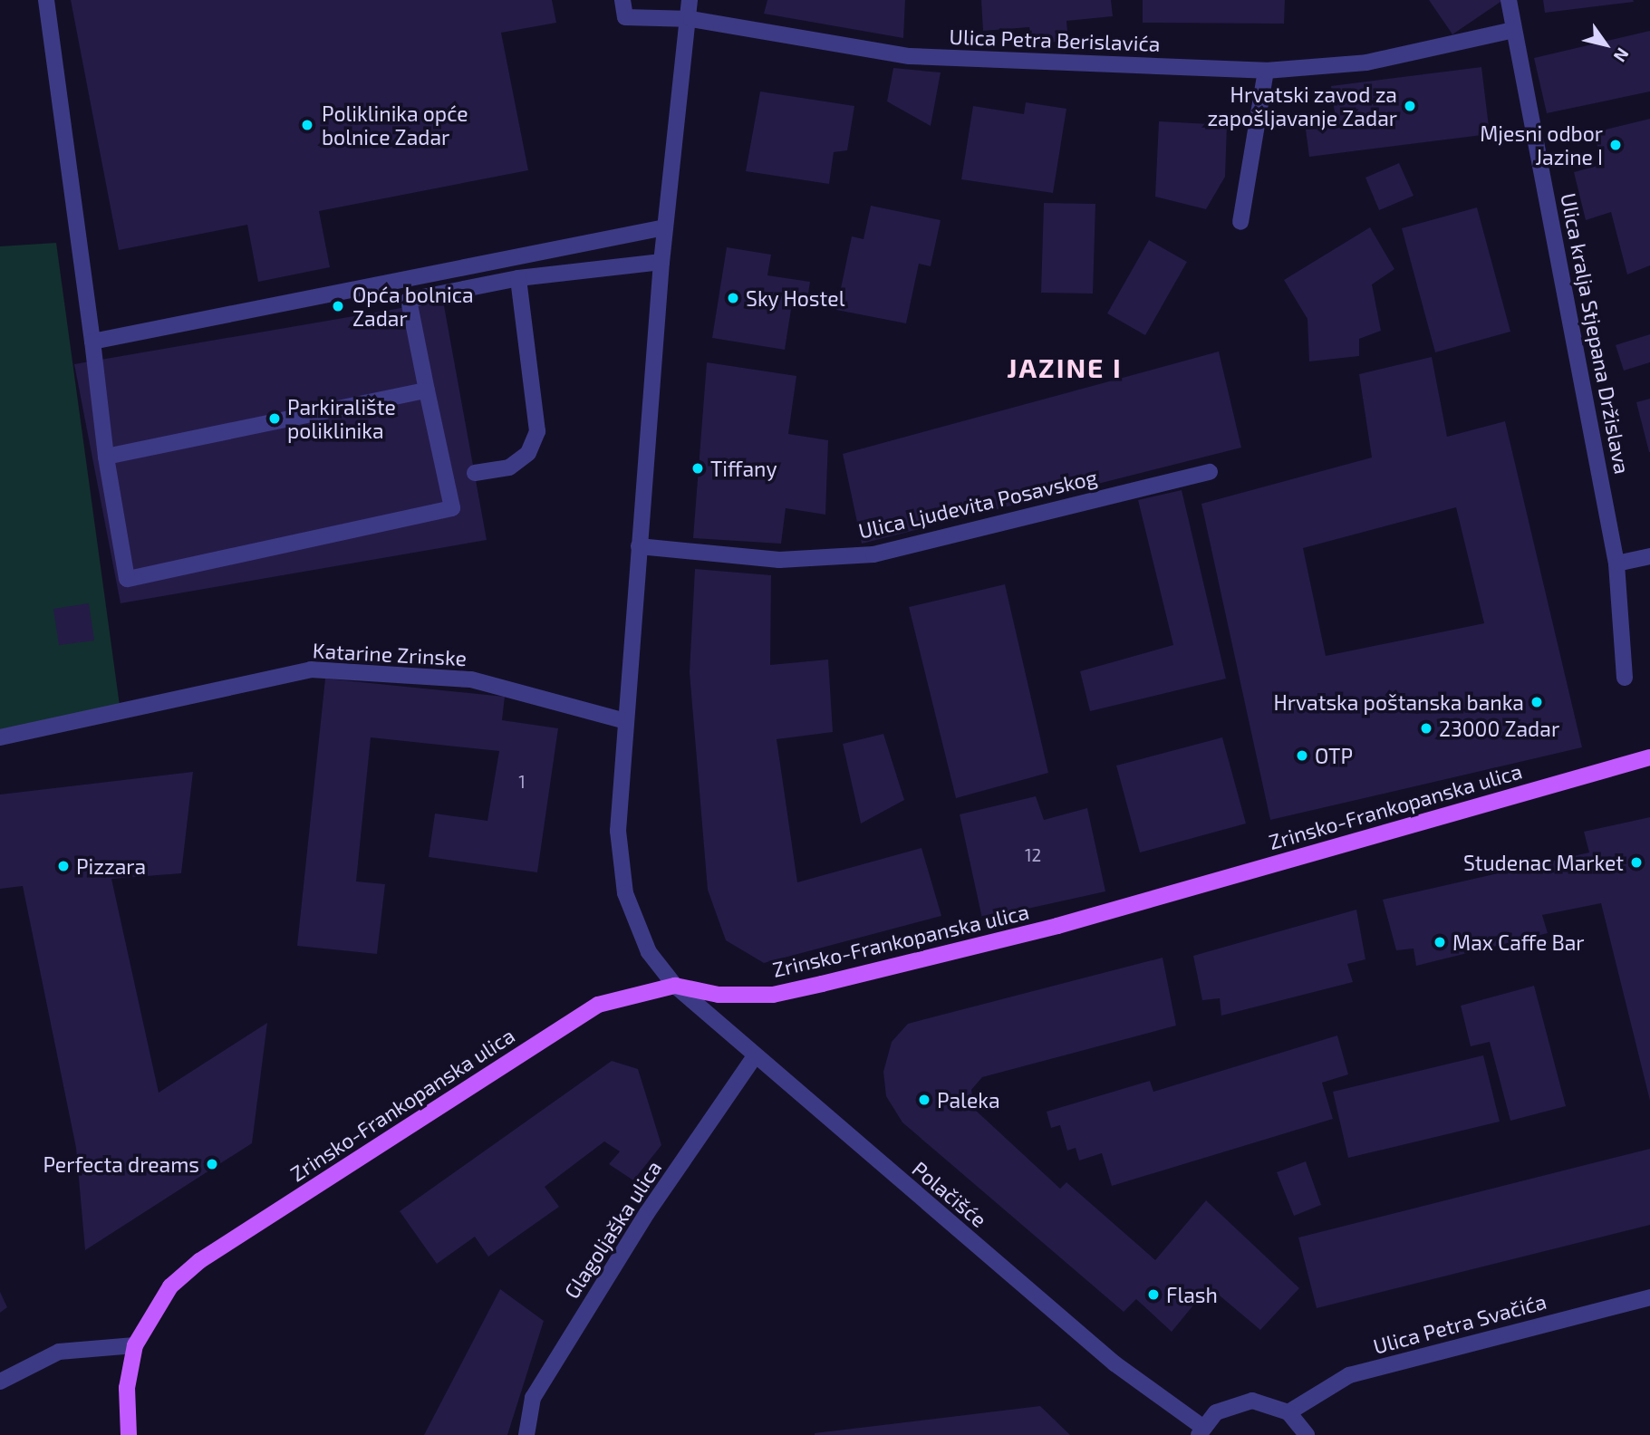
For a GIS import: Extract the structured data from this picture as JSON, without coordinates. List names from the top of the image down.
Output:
{
  "streets": {
    "main road": ["Zrinsko-Frankopanska ulica"],
    "street": [
      "Ulica Petra Berislavića",
      "Ulica kralja Stjepana Držislava",
      "Ulica Ljudevita Posavskog",
      "Katarine Zrinske",
      "Polačišće",
      "Glagoljaška ulica",
      "Ulica Petra Svačića"
    ]
  },
  "crossings": [
    ["Ulica Petra Berislavića", "Ulica kralja Stjepana Držislava"],
    ["Zrinsko-Frankopanska ulica", "Polačišće"],
    ["Polačišće", "Glagoljaška ulica"],
    ["Polačišće", "Ulica Petra Svačića"]
  ],
  "districts": ["JAZINE I"],
  "places": [
    "Hrvatski zavod za zapošljavanje Zadar",
    "Poliklinika opće bolnice Zadar",
    "Mjesni odbor Jazine I",
    "Sky Hostel",
    "Opća bolnica Zadar",
    "Parkiralište poliklinika",
    "Tiffany",
    "Hrvatska poštanska banka",
    "23000 Zadar",
    "OTP",
    "Studenac Market",
    "Pizzara",
    "Max Caffe Bar",
    "Paleka",
    "Perfecta dreams",
    "Flash"
  ],
  "house_numbers": ["1", "12"],
  "north": "bottom right"
}
